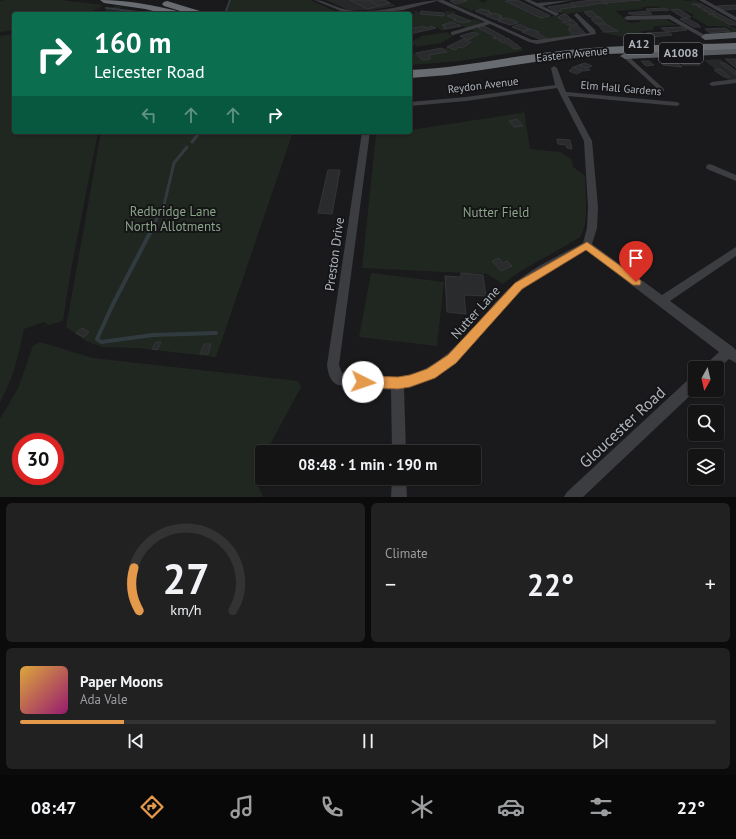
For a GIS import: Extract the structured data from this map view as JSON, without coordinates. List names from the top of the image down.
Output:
{
  "streets": {
    "highway": ["A12", "Eastern Avenue"],
    "main road": ["A1008"],
    "street": [
      "Reydon Avenue",
      "Elm Hall Gardens",
      "Preston Drive",
      "Nutter Lane",
      "Gloucester Road"
    ]
  },
  "crossings": [
    ["A12", "A1008"],
    ["A12", "Eastern Avenue"],
    ["A12", "Elm Hall Gardens"],
    ["A1008", "Elm Hall Gardens"],
    ["Reydon Avenue", "Elm Hall Gardens"],
    ["Preston Drive", "Nutter Lane"]
  ],
  "parks": ["Redbridge Lane North Allotments", "Nutter Field"],
  "north": "bottom",
  "page": {
    "turn": ["160 m", "Leicester Road"],
    "limit": "30",
    "trip": "08:48 · 1 min · 190 m",
    "tile": "Climate",
    "heat": ["−", "22°", "+"],
    "song": ["Paper Moons", "Ada Vale"],
    "tabs": ["08:47", "22°"],
    "gauge": ["27", "km/h"]
  }
}
